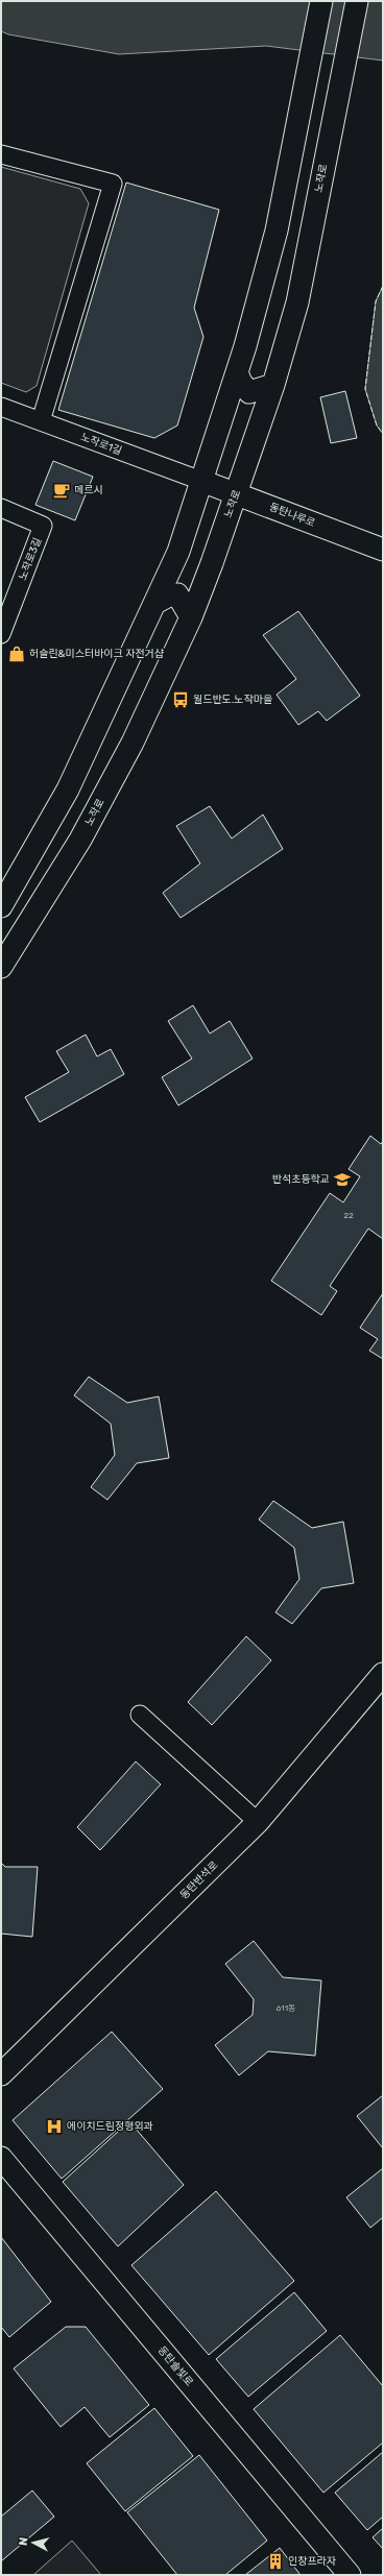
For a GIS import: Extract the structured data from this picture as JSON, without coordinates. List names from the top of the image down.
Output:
{
  "streets": {
    "street": [
      "노작로",
      "노작로1길",
      "동탄나루로",
      "노작로3길",
      "동탄반석로",
      "동탄솔빛로"
    ]
  },
  "crossings": [
    ["노작로", "동탄나루로"],
    ["노작로1길", "동탄나루로"]
  ],
  "places": {
    "cafe": ["메르시"],
    "shop": ["허슬린&미스터바이크 자전거샵"],
    "bus stop": ["월드반도.노작마을"],
    "school or university": ["반석초등학교"],
    "hospital": ["에이치드림정형외과"],
    "building": ["인창프라자"]
  },
  "house_numbers": ["22", "611동"],
  "north": "left"
}
